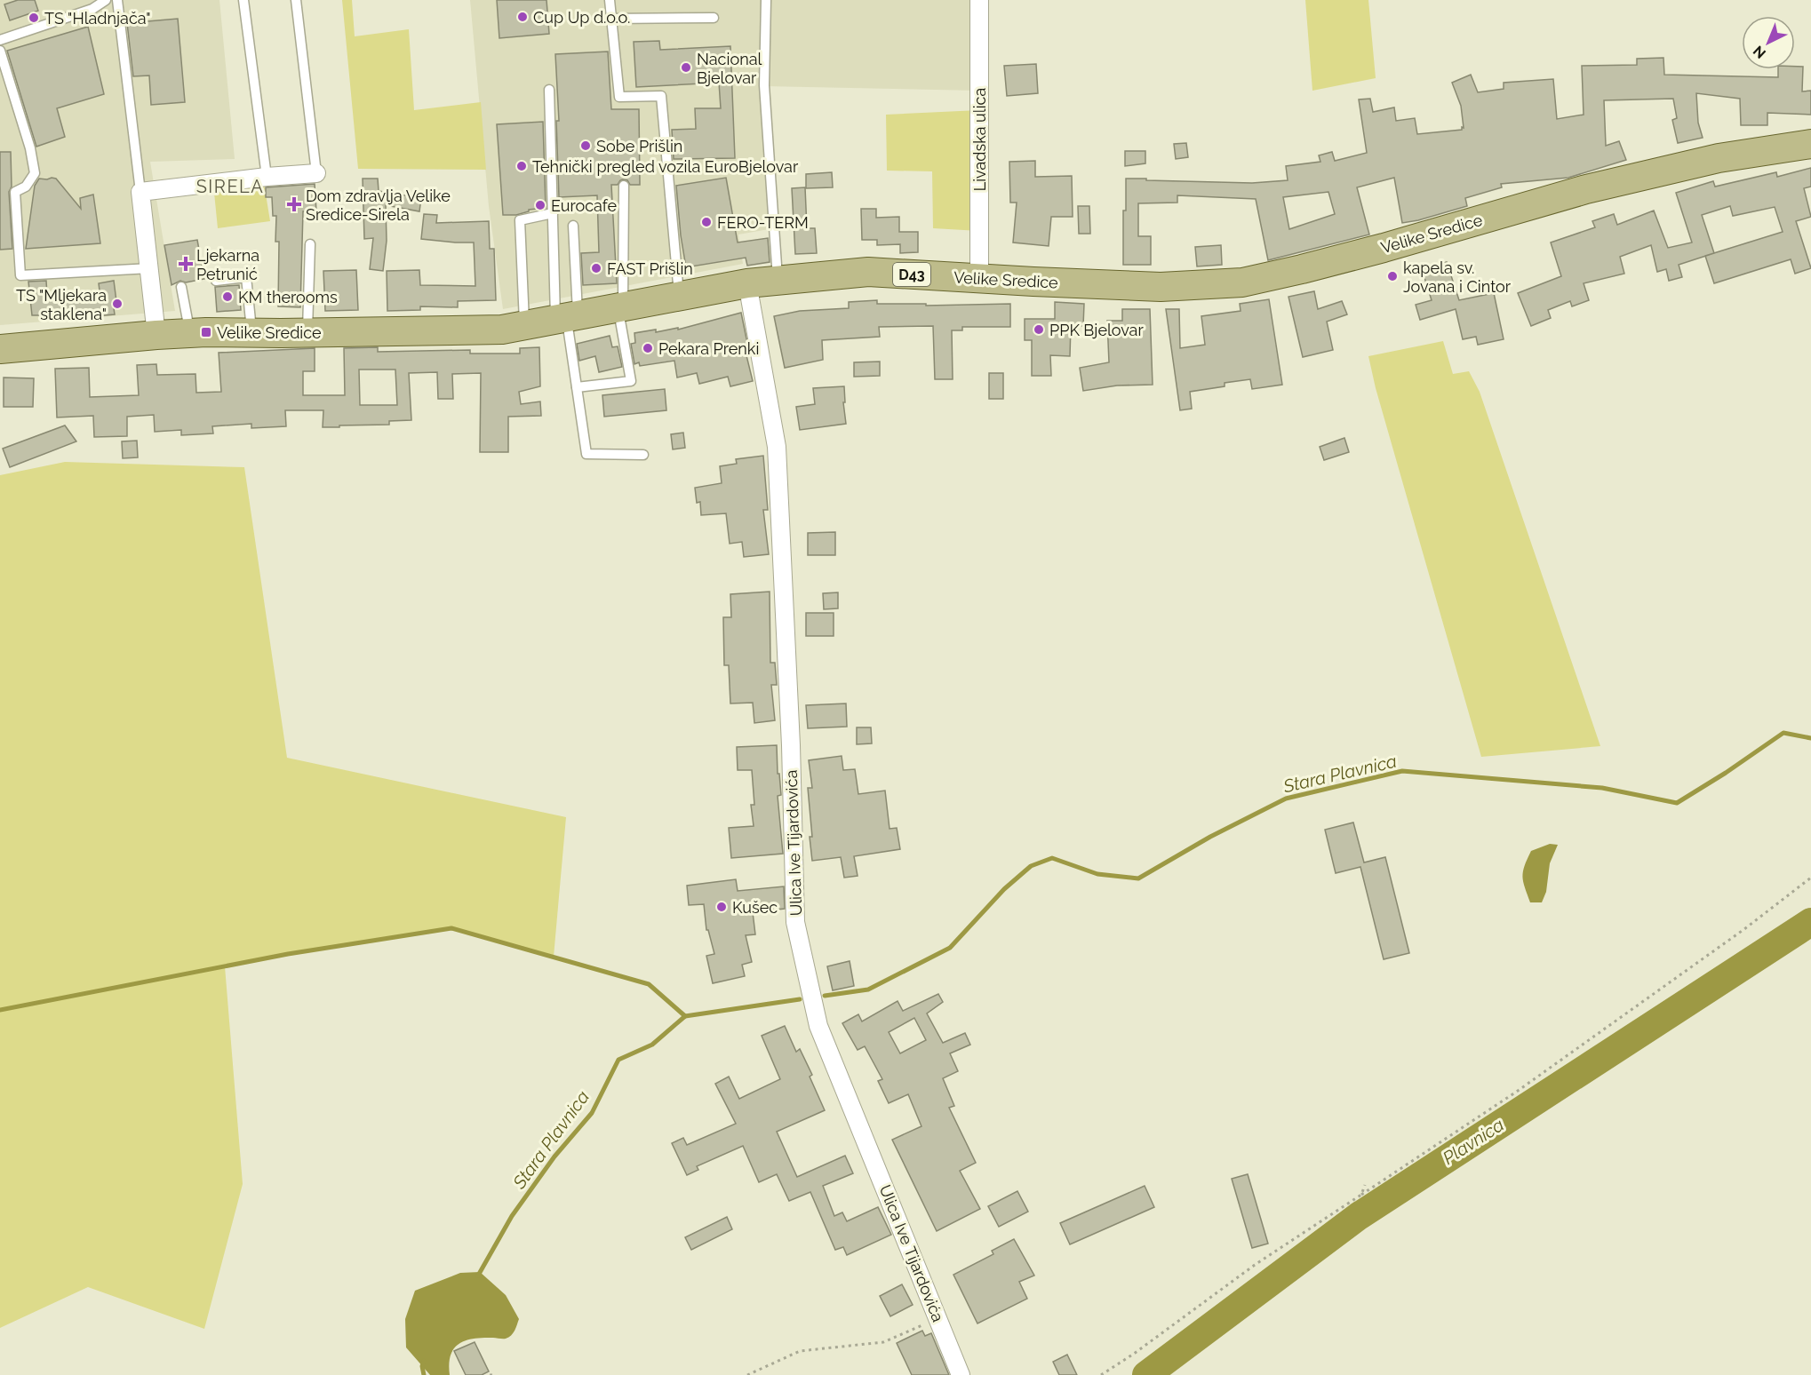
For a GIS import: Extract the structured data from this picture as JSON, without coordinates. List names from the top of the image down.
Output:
{
  "streets": {
    "main road": ["Velike Sredice", "D43"],
    "street": ["Livadska ulica", "Ulica Ive Tijardovića"]
  },
  "crossings": [
    ["Livadska ulica", "Velike Sredice"],
    ["Velike Sredice", "Ulica Ive Tijardovića"]
  ],
  "districts": ["SIRELA"],
  "water": ["Stara Plavnica", "Plavnica"],
  "places": {
    "other": [
      "Cup Up d.o.o.",
      "TS \"Hladnjača\"",
      "Nacional Bjelovar",
      "Sobe Prišlin",
      "Tehnički pregled vozila EuroBjelovar",
      "Eurocafe",
      "FERO-TERM",
      "FAST Prišlin",
      "kapela sv. Jovana i Cintor",
      "KM therooms",
      "TS \"Mljekara staklena\"",
      "PPK Bjelovar",
      "Pekara Prenki",
      "Kušec"
    ],
    "health": ["Dom zdravlja Velike Sredice-Sirela", "Ljekarna Petrunić"],
    "transit": ["Velike Sredice"]
  },
  "north": "bottom left"
}
